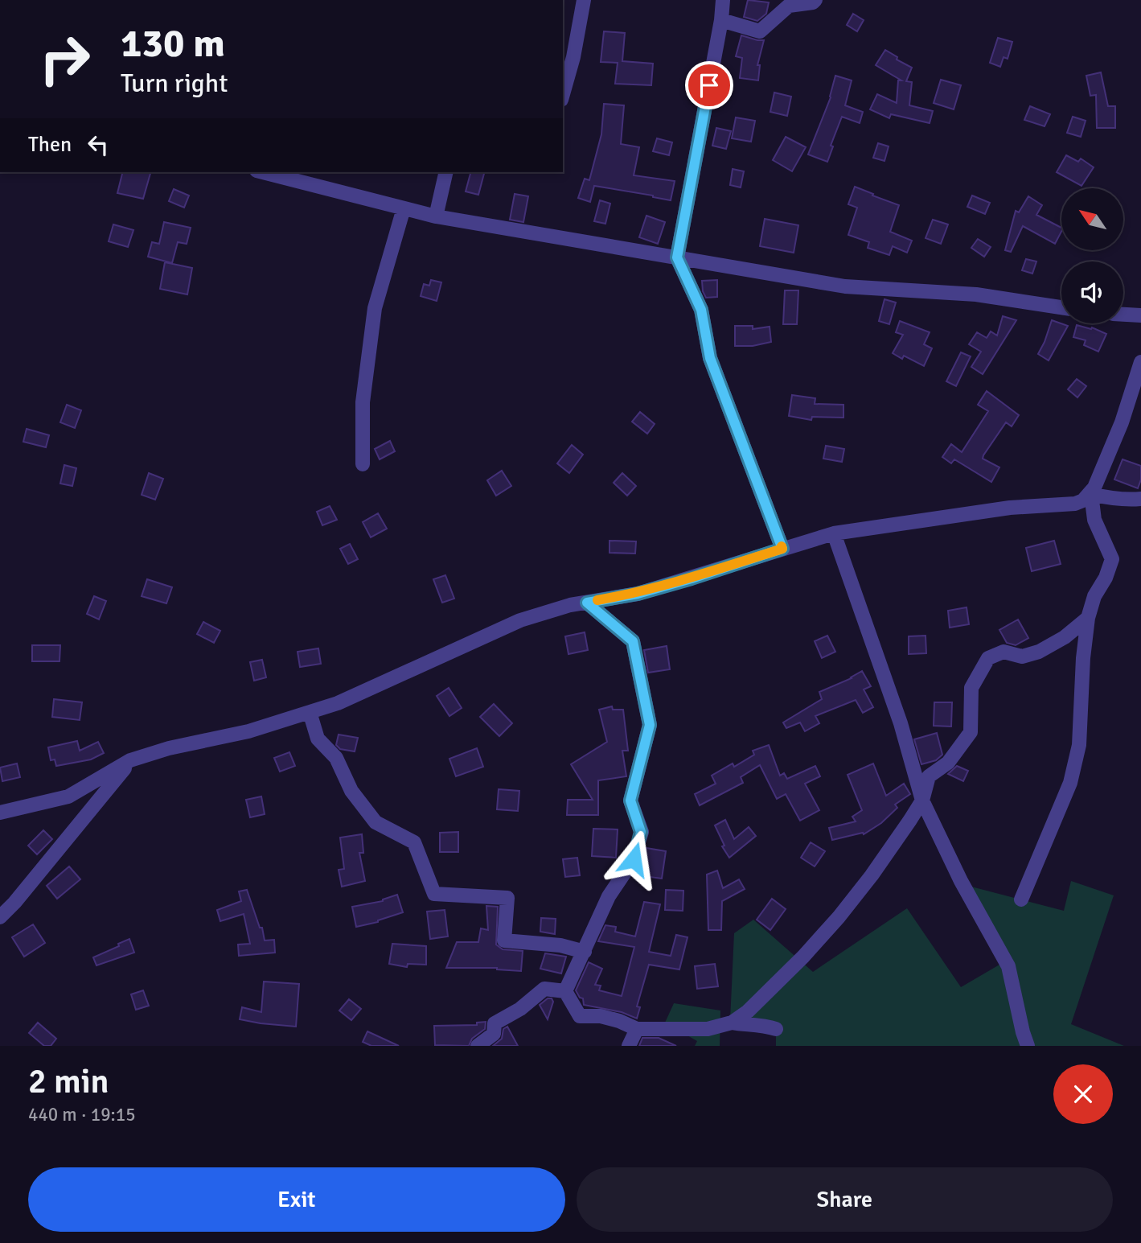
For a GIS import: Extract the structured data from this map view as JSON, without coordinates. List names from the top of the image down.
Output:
{
  "north": "top left",
  "page": {
    "turn": ["130 m", "Turn right"],
    "then": "Then",
    "heading": ["2 min", "440 m · 19:15"],
    "buttons": ["Exit", "Share"]
  }
}
